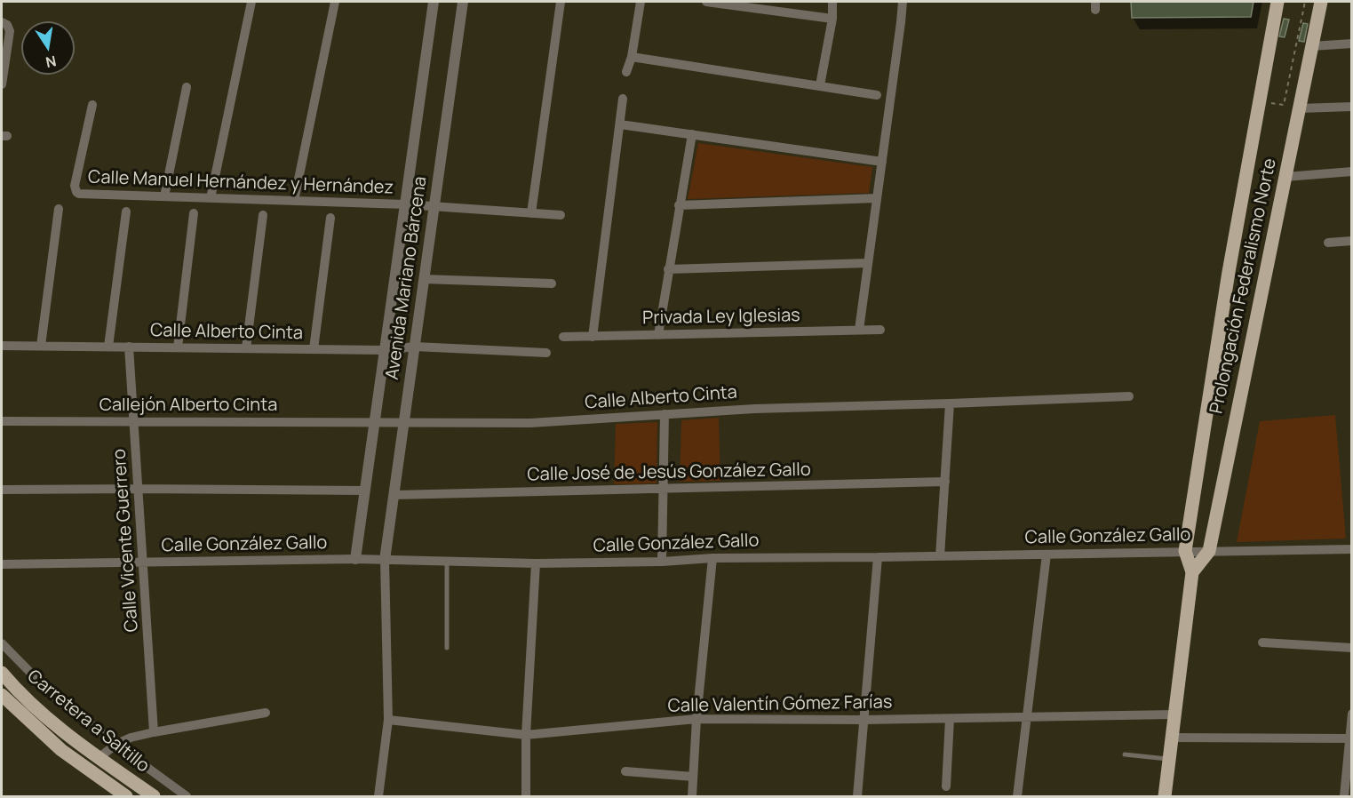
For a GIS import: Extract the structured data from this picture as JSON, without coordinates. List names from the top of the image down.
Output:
{
  "streets": {
    "main road": ["Prolongación Federalismo Norte", "Carretera a Saltillo"],
    "street": [
      "Calle Manuel Hernández y Hernández",
      "Avenida Mariano Bárcena",
      "Privada Ley Iglesias",
      "Calle Alberto Cinta",
      "Callejón Alberto Cinta",
      "Calle José de Jesús González Gallo",
      "Calle González Gallo",
      "Calle Vicente Guerrero",
      "Calle Valentín Gómez Farías"
    ]
  },
  "crossings": [
    ["Calle Manuel Hernández y Hernández", "Avenida Mariano Bárcena"],
    ["Avenida Mariano Bárcena", "Calle Alberto Cinta"],
    ["Avenida Mariano Bárcena", "Callejón Alberto Cinta"],
    ["Avenida Mariano Bárcena", "Calle José de Jesús González Gallo"],
    ["Avenida Mariano Bárcena", "Calle González Gallo"],
    ["Prolongación Federalismo Norte", "Calle González Gallo"],
    ["Prolongación Federalismo Norte", "Calle Valentín Gómez Farías"],
    ["Calle Alberto Cinta", "Callejón Alberto Cinta"],
    ["Calle Alberto Cinta", "Calle Vicente Guerrero"],
    ["Callejón Alberto Cinta", "Calle Vicente Guerrero"],
    ["Calle González Gallo", "Calle Vicente Guerrero"]
  ],
  "north": "bottom"
}
